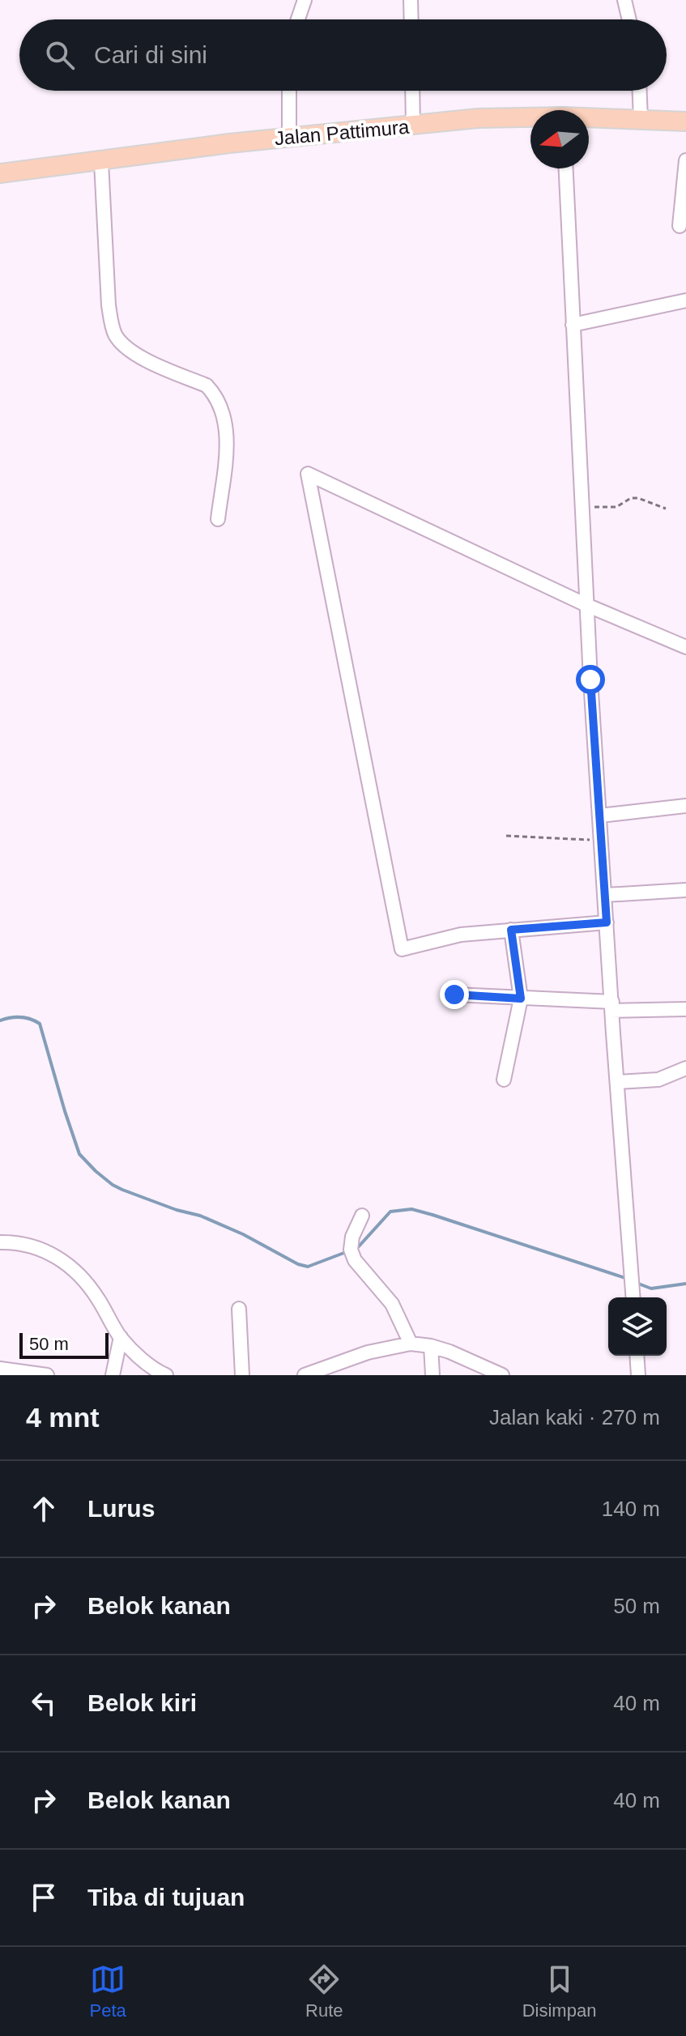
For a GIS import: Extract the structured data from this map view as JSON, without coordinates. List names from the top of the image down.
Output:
{
  "streets": {
    "main road": ["Jalan Pattimura"]
  },
  "scale_bar": "50 m",
  "north": "left",
  "page": {
    "search": "Cari di sini",
    "scale": "50 m",
    "heading": ["4 mnt", "Jalan kaki · 270 m"],
    "list": [
      ["Lurus", "140 m"],
      ["Belok kanan", "50 m"],
      ["Belok kiri", "40 m"],
      ["Belok kanan", "40 m"],
      "Tiba di tujuan"
    ],
    "nav": ["Peta", "Rute", "Disimpan"]
  }
}
